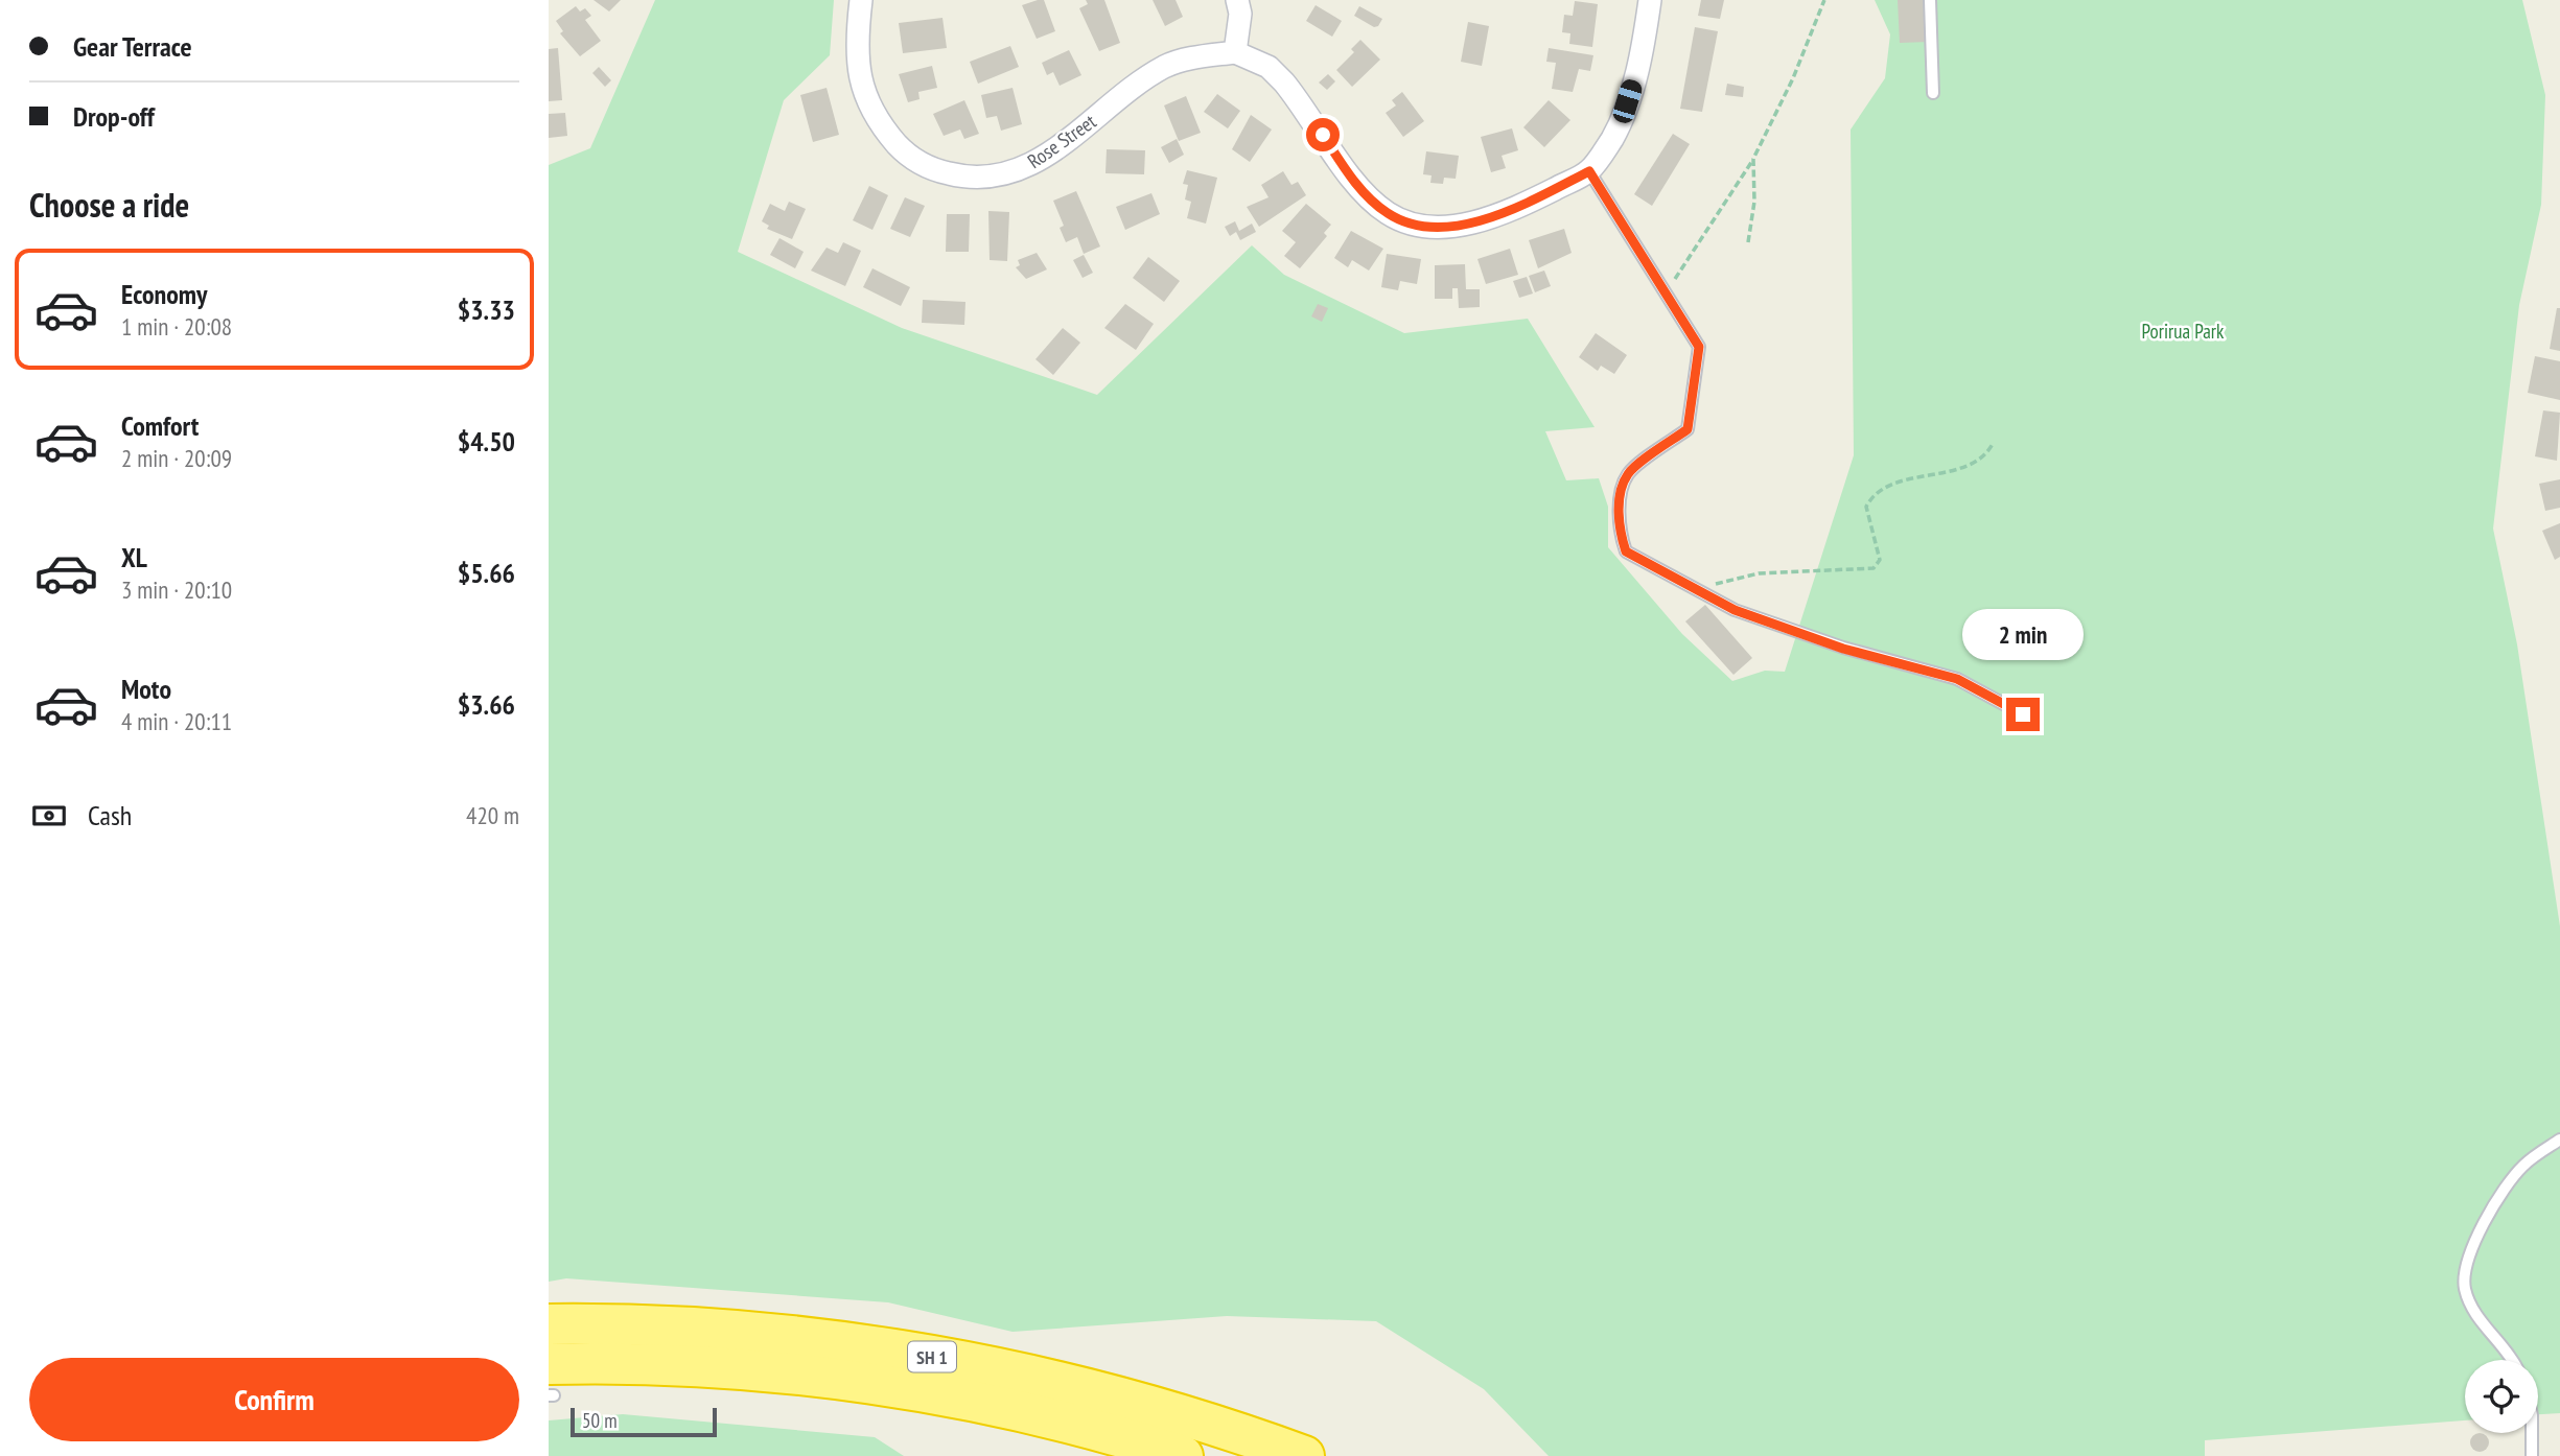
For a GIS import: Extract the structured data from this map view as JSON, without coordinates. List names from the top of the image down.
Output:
{
  "streets": {
    "highway": ["SH 1"],
    "street": ["Rose Street"]
  },
  "parks": ["Porirua Park"],
  "scale_bar": "50 m",
  "page": {
    "banner": ["Gear Terrace", "Drop-off"],
    "heading": "Choose a ride",
    "list": [
      {
        "name": "Economy",
        "note": "1 min · 20:08",
        "value": "$3.33"
      },
      {
        "name": "Comfort",
        "note": "2 min · 20:09",
        "value": "$4.50"
      },
      {
        "name": "XL",
        "note": "3 min · 20:10",
        "value": "$5.66"
      },
      {
        "name": "Moto",
        "note": "4 min · 20:11",
        "value": "$3.66"
      }
    ],
    "bubble": "2 min",
    "pay": ["Cash", "420 m"],
    "buttons": "Confirm",
    "scale": "50 m"
  }
}
